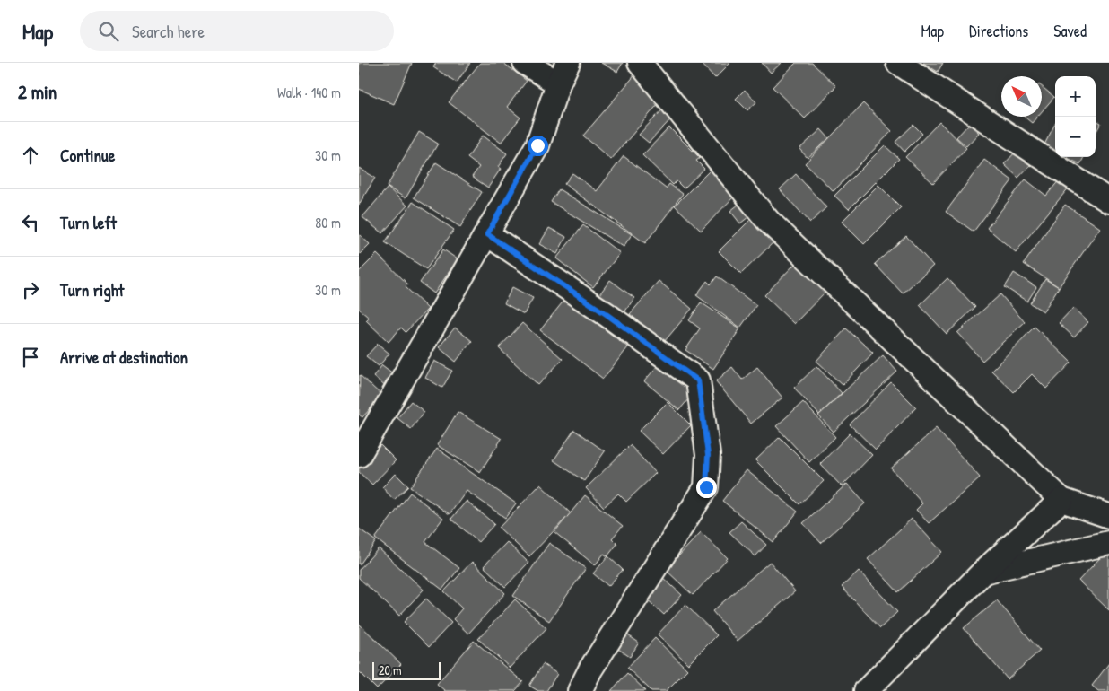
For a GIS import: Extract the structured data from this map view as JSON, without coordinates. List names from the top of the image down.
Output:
{
  "scale_bar": "20 m",
  "north": "top left",
  "page": {
    "header": "Map",
    "search": "Search here",
    "nav": ["Map", "Directions", "Saved"],
    "heading": ["2 min", "Walk · 140 m"],
    "map_buttons": ["+", "−"],
    "list": [
      ["Continue", "30 m"],
      ["Turn left", "80 m"],
      ["Turn right", "30 m"],
      "Arrive at destination"
    ],
    "scale": "20 m"
  }
}
